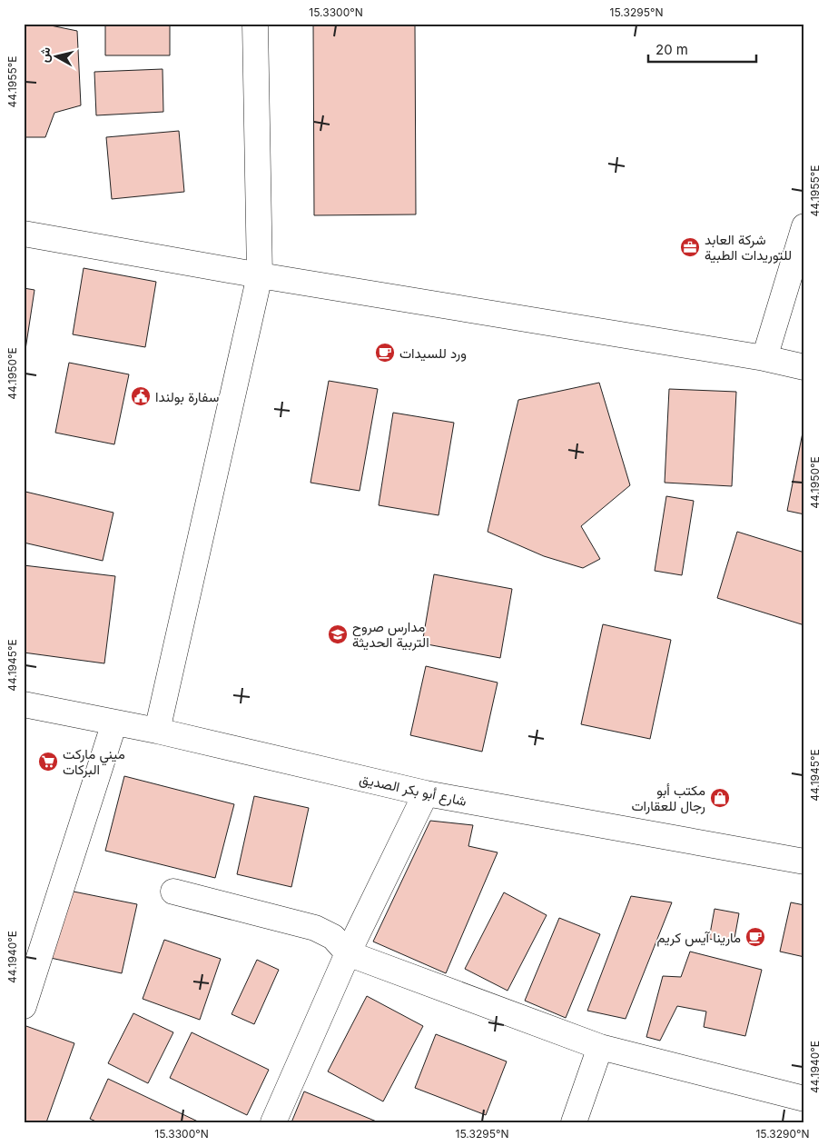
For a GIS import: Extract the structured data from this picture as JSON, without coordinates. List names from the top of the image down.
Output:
{
  "streets": {
    "street": ["شارع أبو بكر الصديق"]
  },
  "places": {
    "office": ["شركة العابد للتوريدات الطبية"],
    "cafe": ["ورد للسيدات", "مارينا آيس كريم"],
    "public building": ["سفارة بولندا"],
    "school or university": ["مدارس صروح التربية الحديثة"],
    "supermarket": ["ميني ماركت البركات"],
    "shop": ["مكتب أبو رجال للعقارات"]
  },
  "scale_bar": "20 m",
  "north": "left",
  "coordinates": [
    "15.3300°N",
    "15.3295°N",
    "44.1955°E",
    "44.1950°E",
    "44.1945°E",
    "44.1940°E",
    "15.3290°N"
  ]
}
